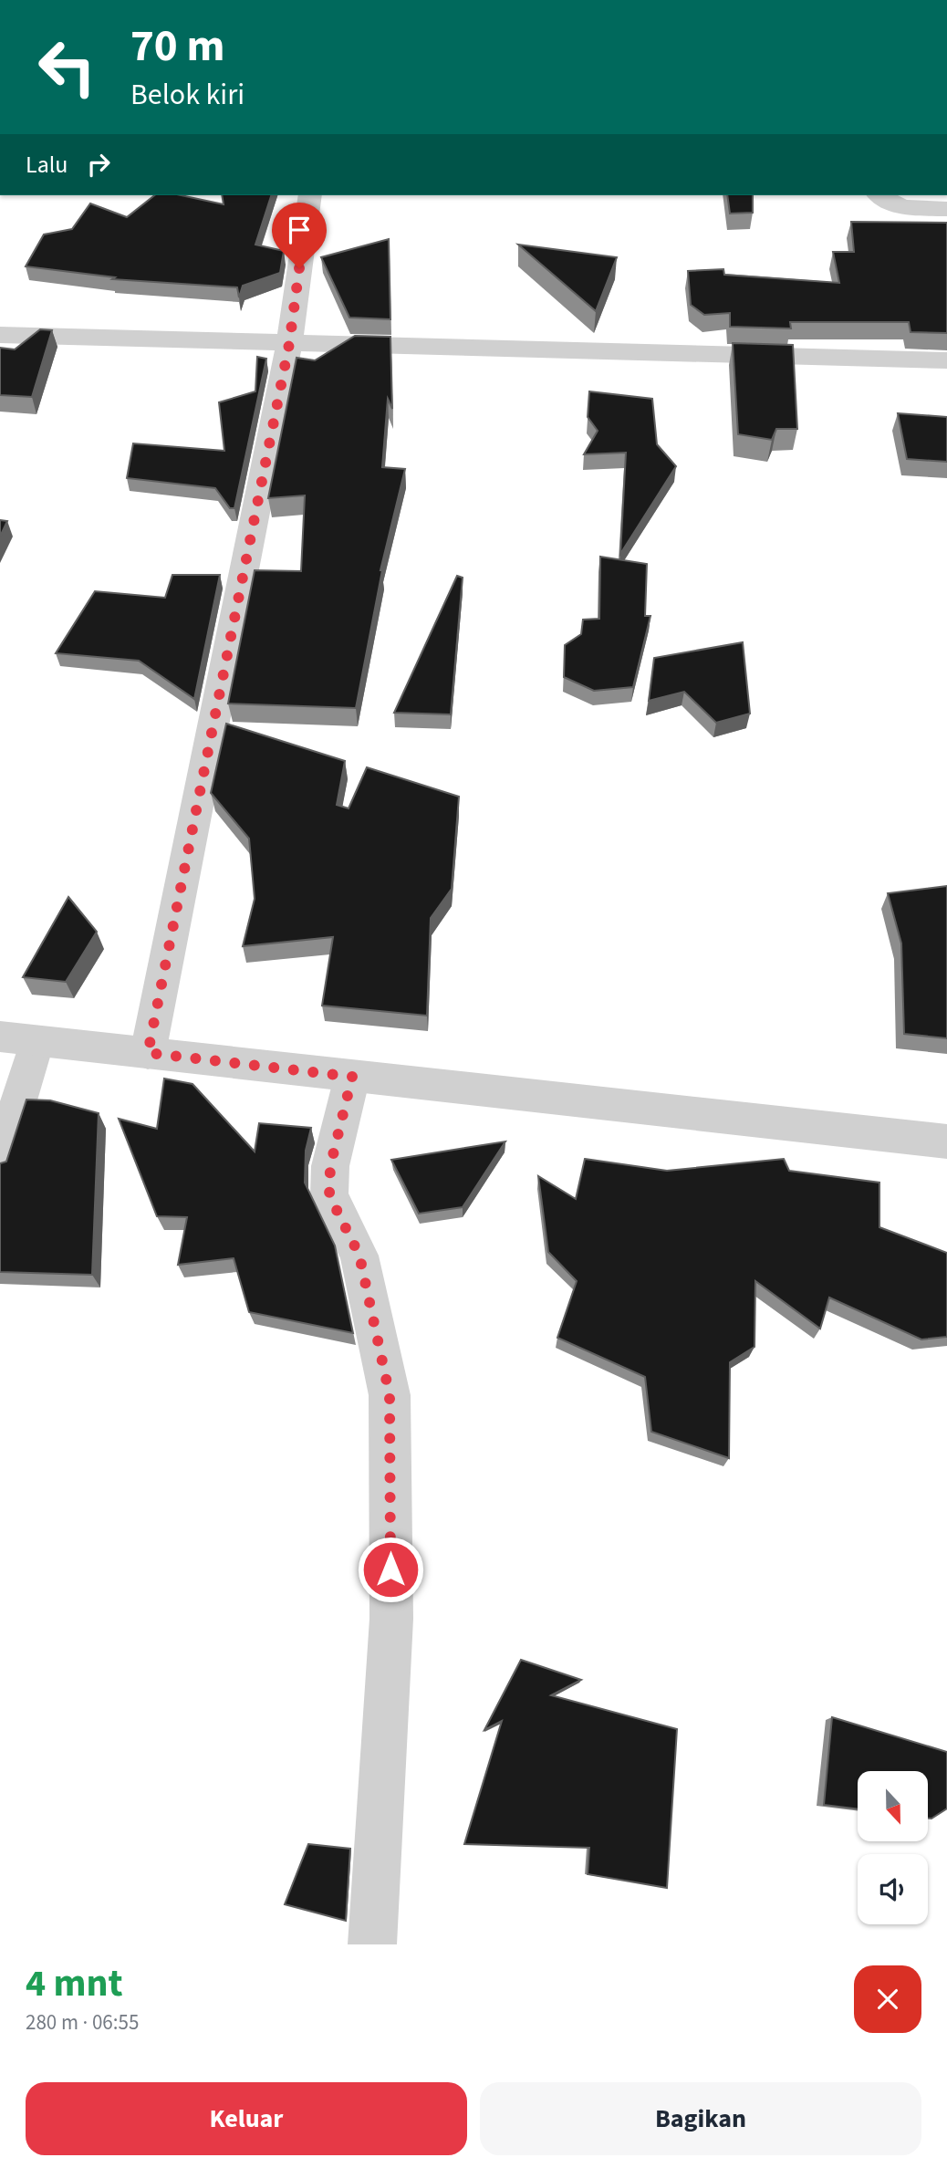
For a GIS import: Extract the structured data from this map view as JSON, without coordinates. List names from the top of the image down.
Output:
{
  "north": "bottom",
  "page": {
    "turn": ["70 m", "Belok kiri"],
    "then": "Lalu",
    "heading": ["4 mnt", "280 m · 06:55"],
    "buttons": ["Keluar", "Bagikan"]
  }
}
